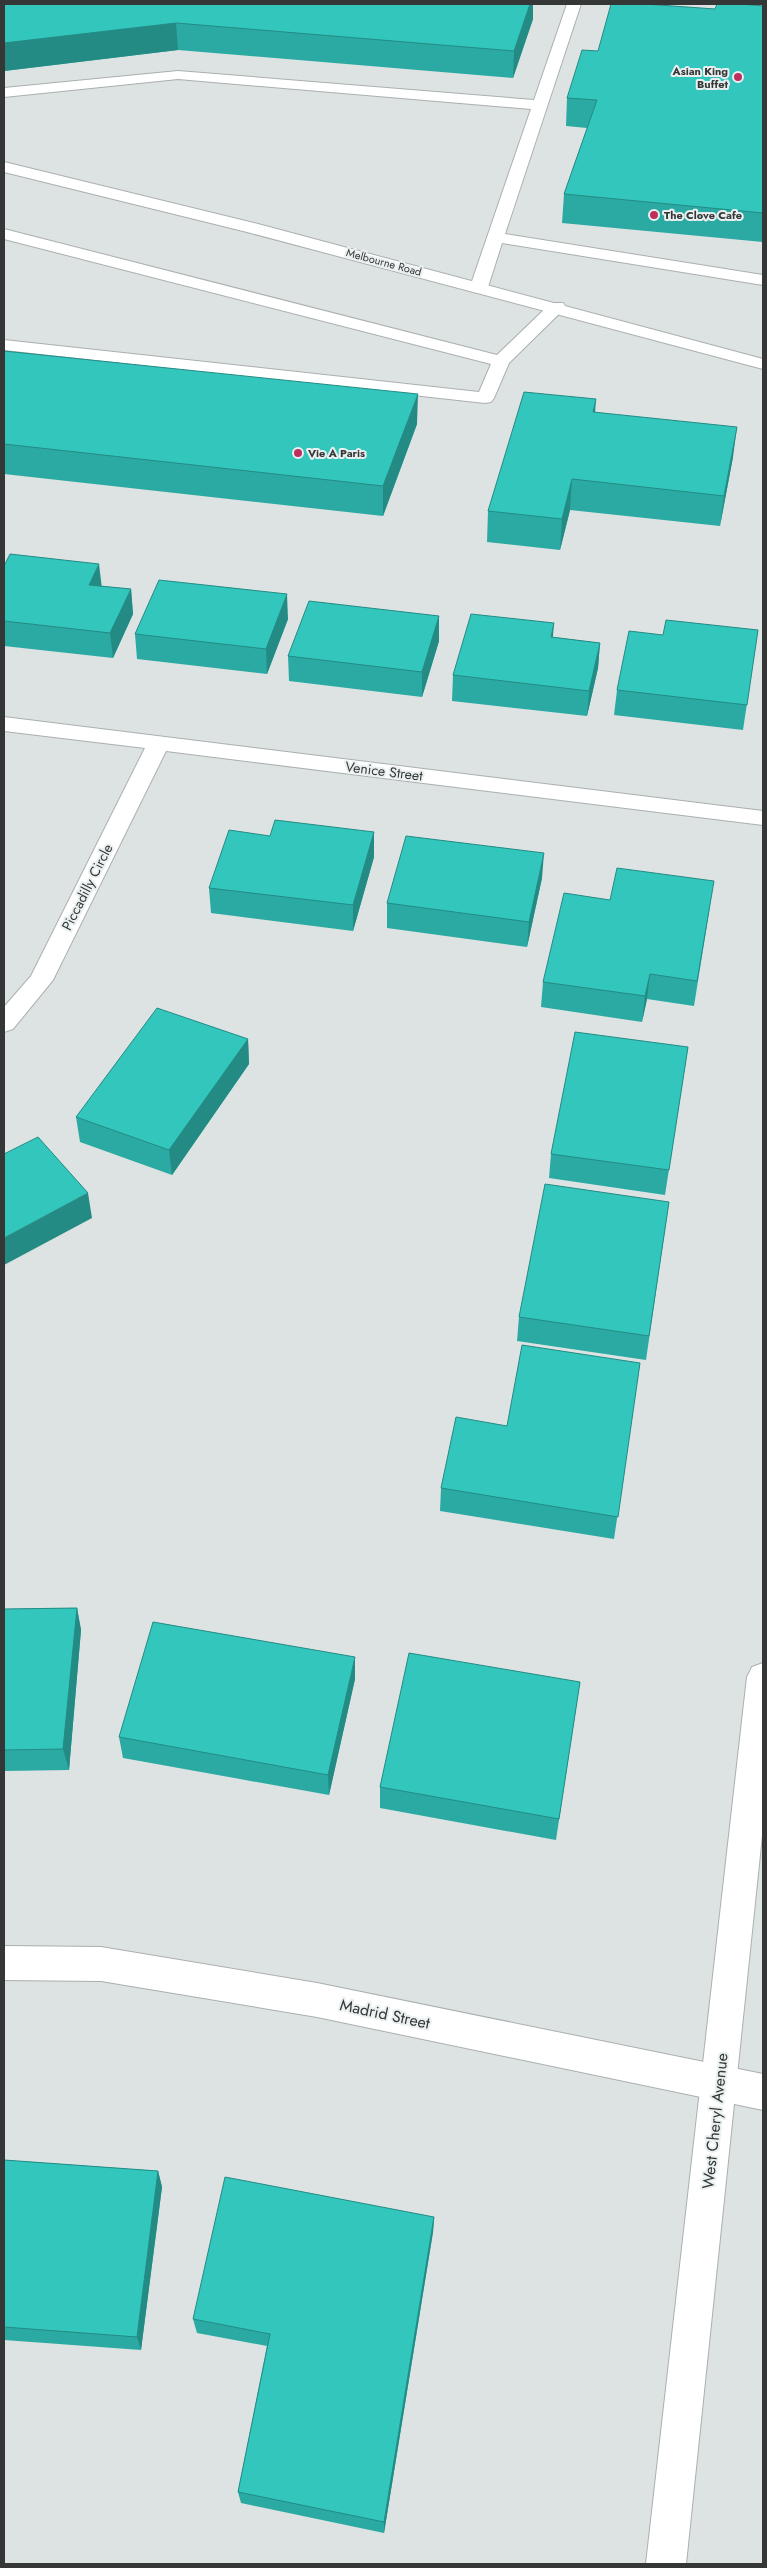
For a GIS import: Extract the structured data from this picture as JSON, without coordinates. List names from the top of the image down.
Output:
{
  "streets": {
    "street": [
      "Melbourne Road",
      "Venice Street",
      "Piccadilly Circle",
      "Madrid Street",
      "West Cheryl Avenue"
    ]
  },
  "crossings": [
    ["Venice Street", "Piccadilly Circle"],
    ["Madrid Street", "West Cheryl Avenue"]
  ],
  "places": ["Asian King Buffet", "The Clove Cafe", "Vie A Paris"]
}
